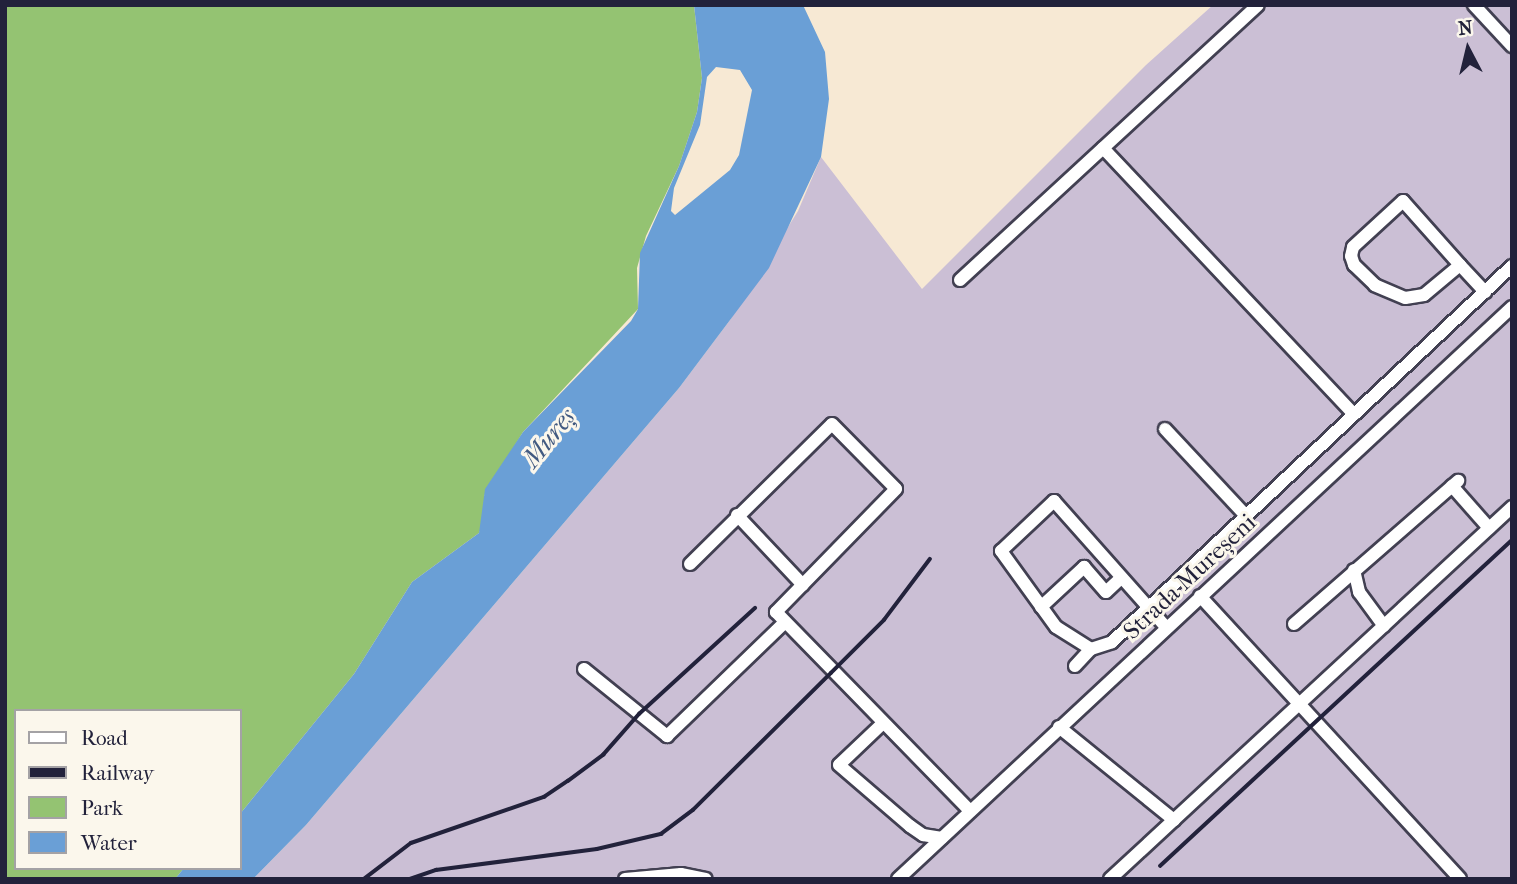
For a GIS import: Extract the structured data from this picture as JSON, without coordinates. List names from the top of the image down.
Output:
{
  "streets": {
    "street": ["Strada Mureșeni"]
  },
  "water": ["Mureș"],
  "legend": [
    "Road",
    "Railway",
    "Park",
    "Water"
  ],
  "north": "top"
}
